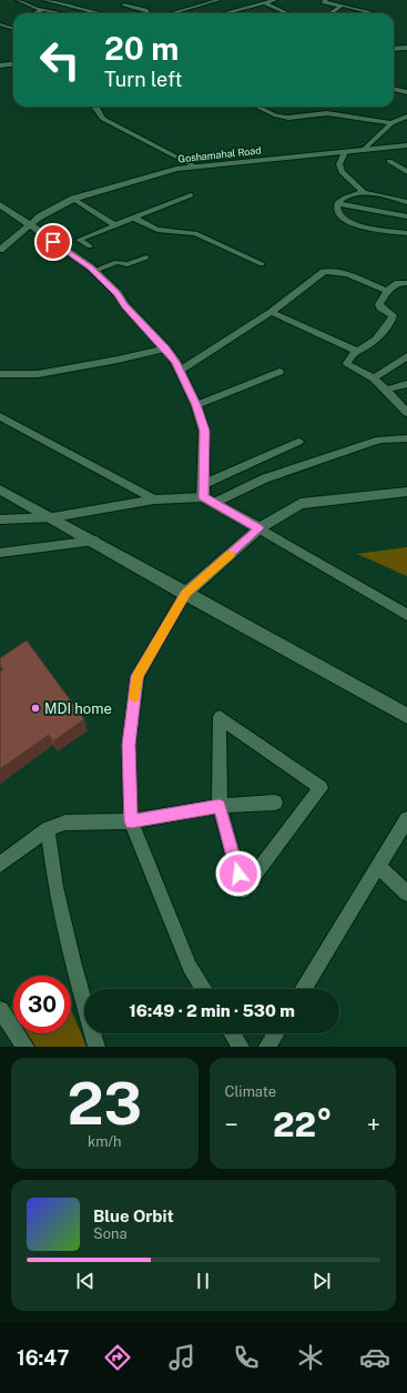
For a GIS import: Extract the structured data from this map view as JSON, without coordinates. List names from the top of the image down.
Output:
{
  "streets": {
    "street": ["Goshamahal Road"]
  },
  "places": ["MDI home"],
  "page": {
    "turn": ["20 m", "Turn left"],
    "limit": "30",
    "trip": "16:49 · 2 min · 530 m",
    "tile": [
      ["23", "km/h"],
      "Climate"
    ],
    "heat": ["−", "22°", "+"],
    "song": ["Blue Orbit", "Sona"],
    "tabs": "16:47"
  }
}
